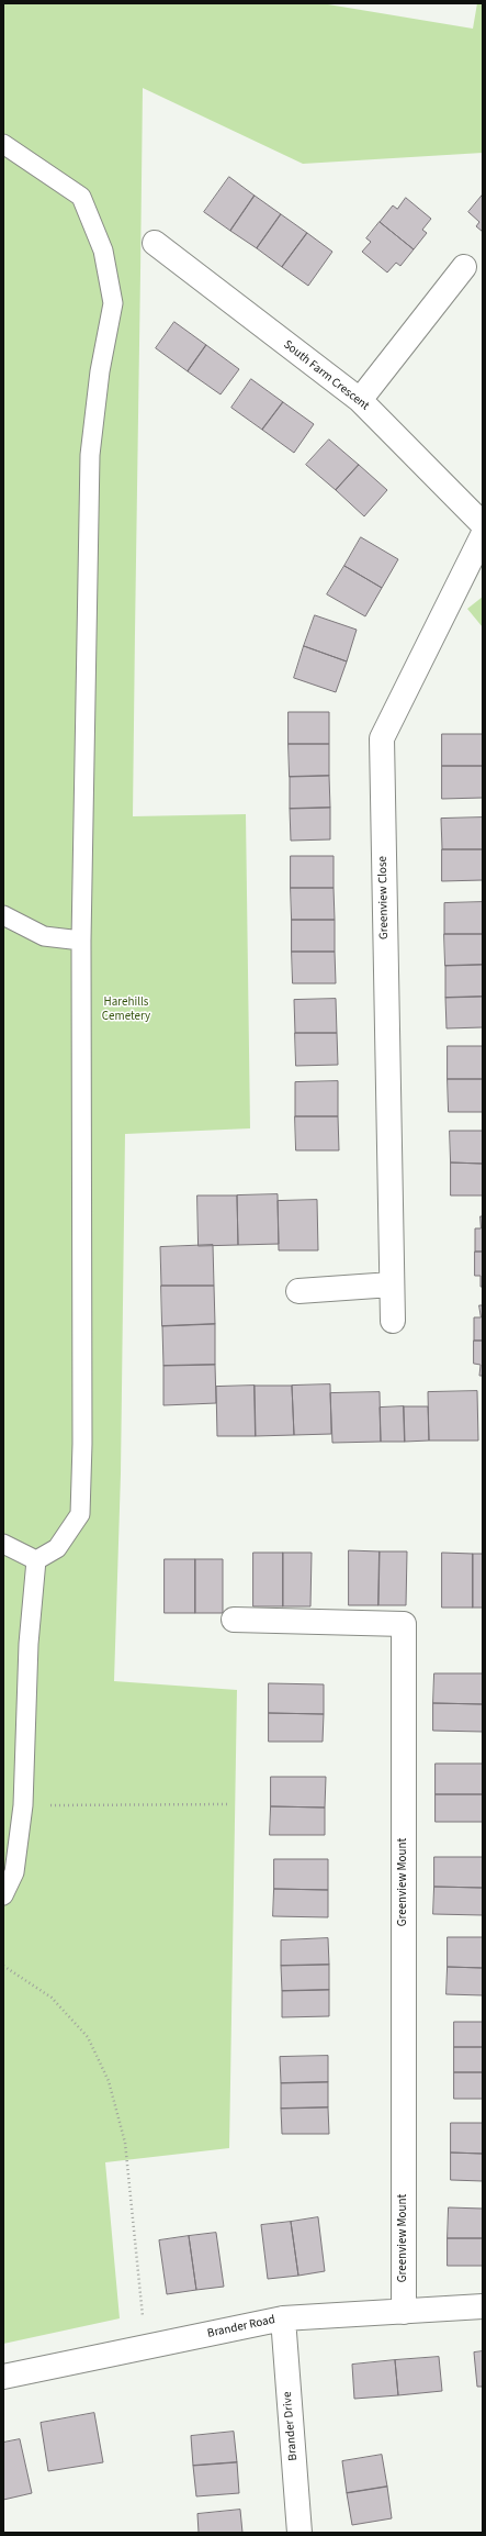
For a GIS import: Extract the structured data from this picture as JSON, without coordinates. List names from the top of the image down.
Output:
{
  "streets": {
    "street": [
      "South Farm Crescent",
      "Greenview Close",
      "Greenview Mount",
      "Brander Road",
      "Brander Drive"
    ]
  },
  "crossings": [
    ["Greenview Mount", "Brander Road"],
    ["Brander Road", "Brander Drive"]
  ],
  "parks": ["Harehills Cemetery"]
}
